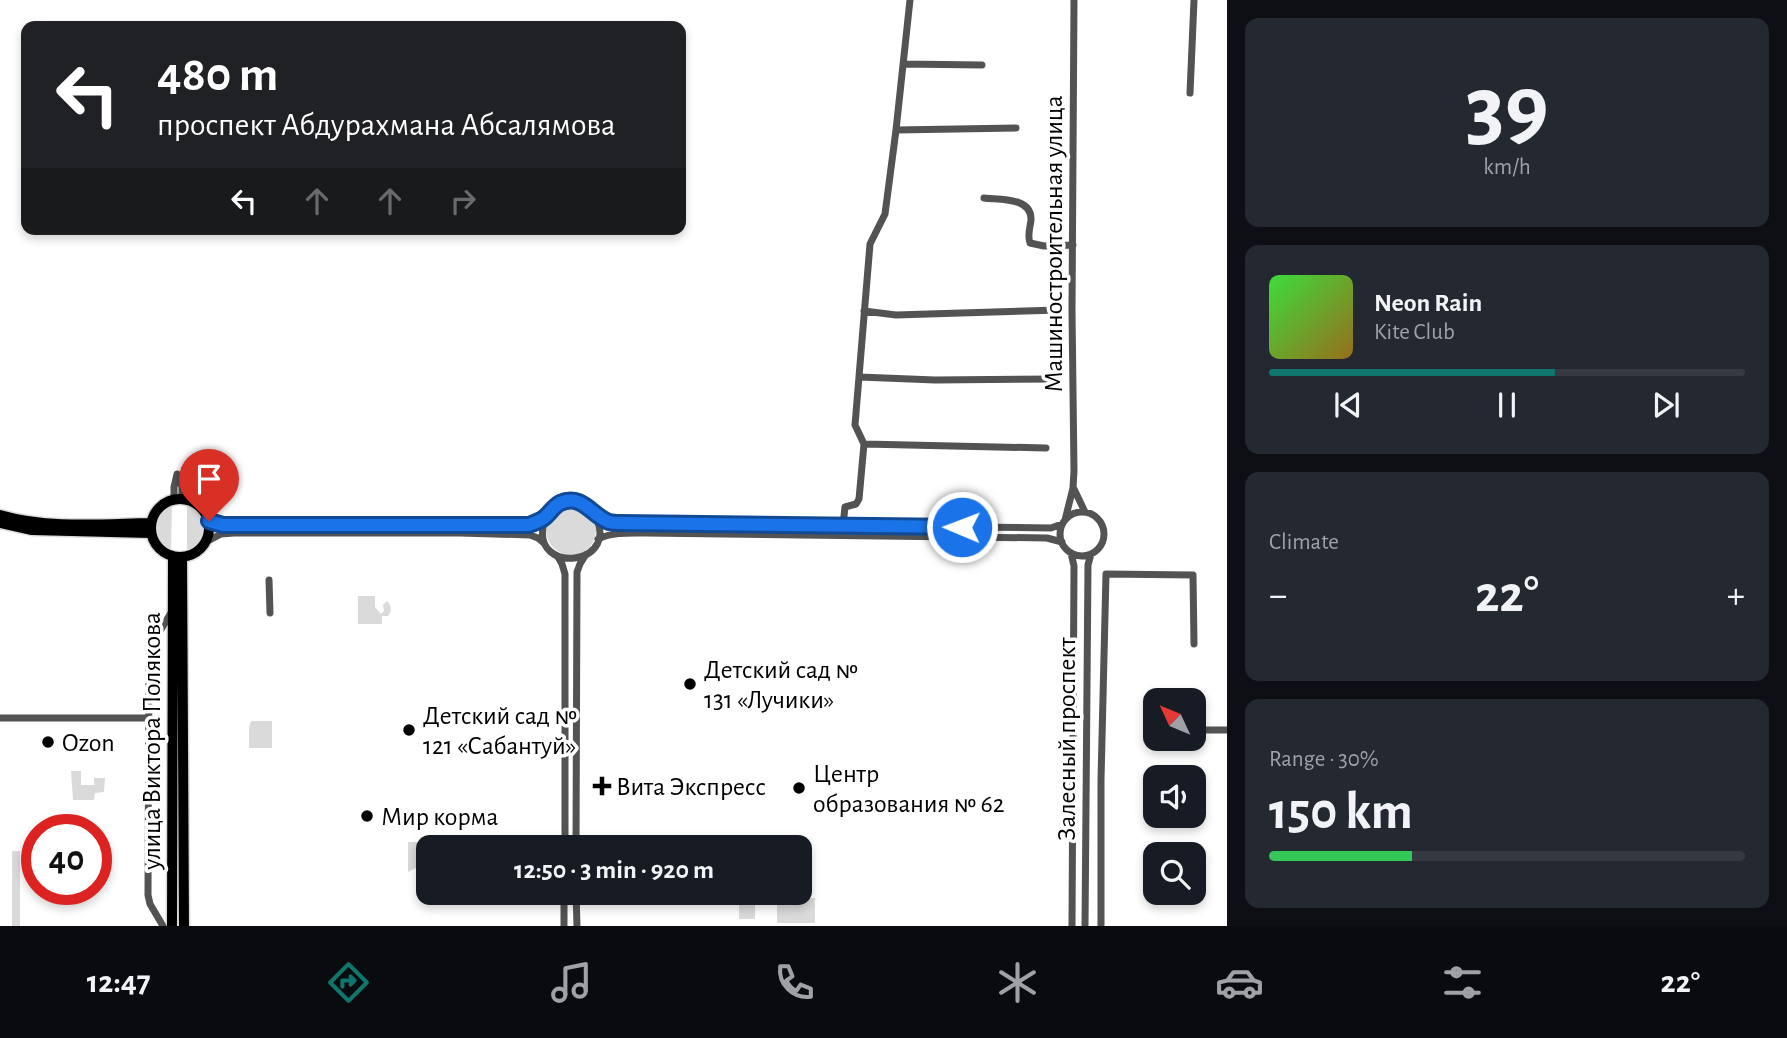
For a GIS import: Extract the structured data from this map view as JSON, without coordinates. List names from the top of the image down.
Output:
{
  "streets": {
    "main road": ["улица Виктора Полякова"],
    "street": ["Машиностроительная улица", "Залесный проспект"]
  },
  "crossings": [
    ["Машиностроительная улица", "Залесный проспект"]
  ],
  "places": {
    "other": [
      "Детский сад № 131 «Лучики»",
      "Детский сад № 121 «Сабантуй»",
      "Ozon",
      "Центр образования № 62",
      "Мир корма"
    ],
    "health": ["Вита Экспресс"]
  },
  "north": "top left",
  "page": {
    "tile": [
      ["39", "km/h"],
      "Climate",
      ["Range · 30%", "150 km"]
    ],
    "turn": ["480 m", "проспект Абдурахмана Абсалямова"],
    "song": ["Neon Rain", "Kite Club"],
    "heat": ["−", "22°", "+"],
    "limit": "40",
    "trip": "12:50 · 3 min · 920 m",
    "tabs": ["12:47", "22°"]
  }
}
